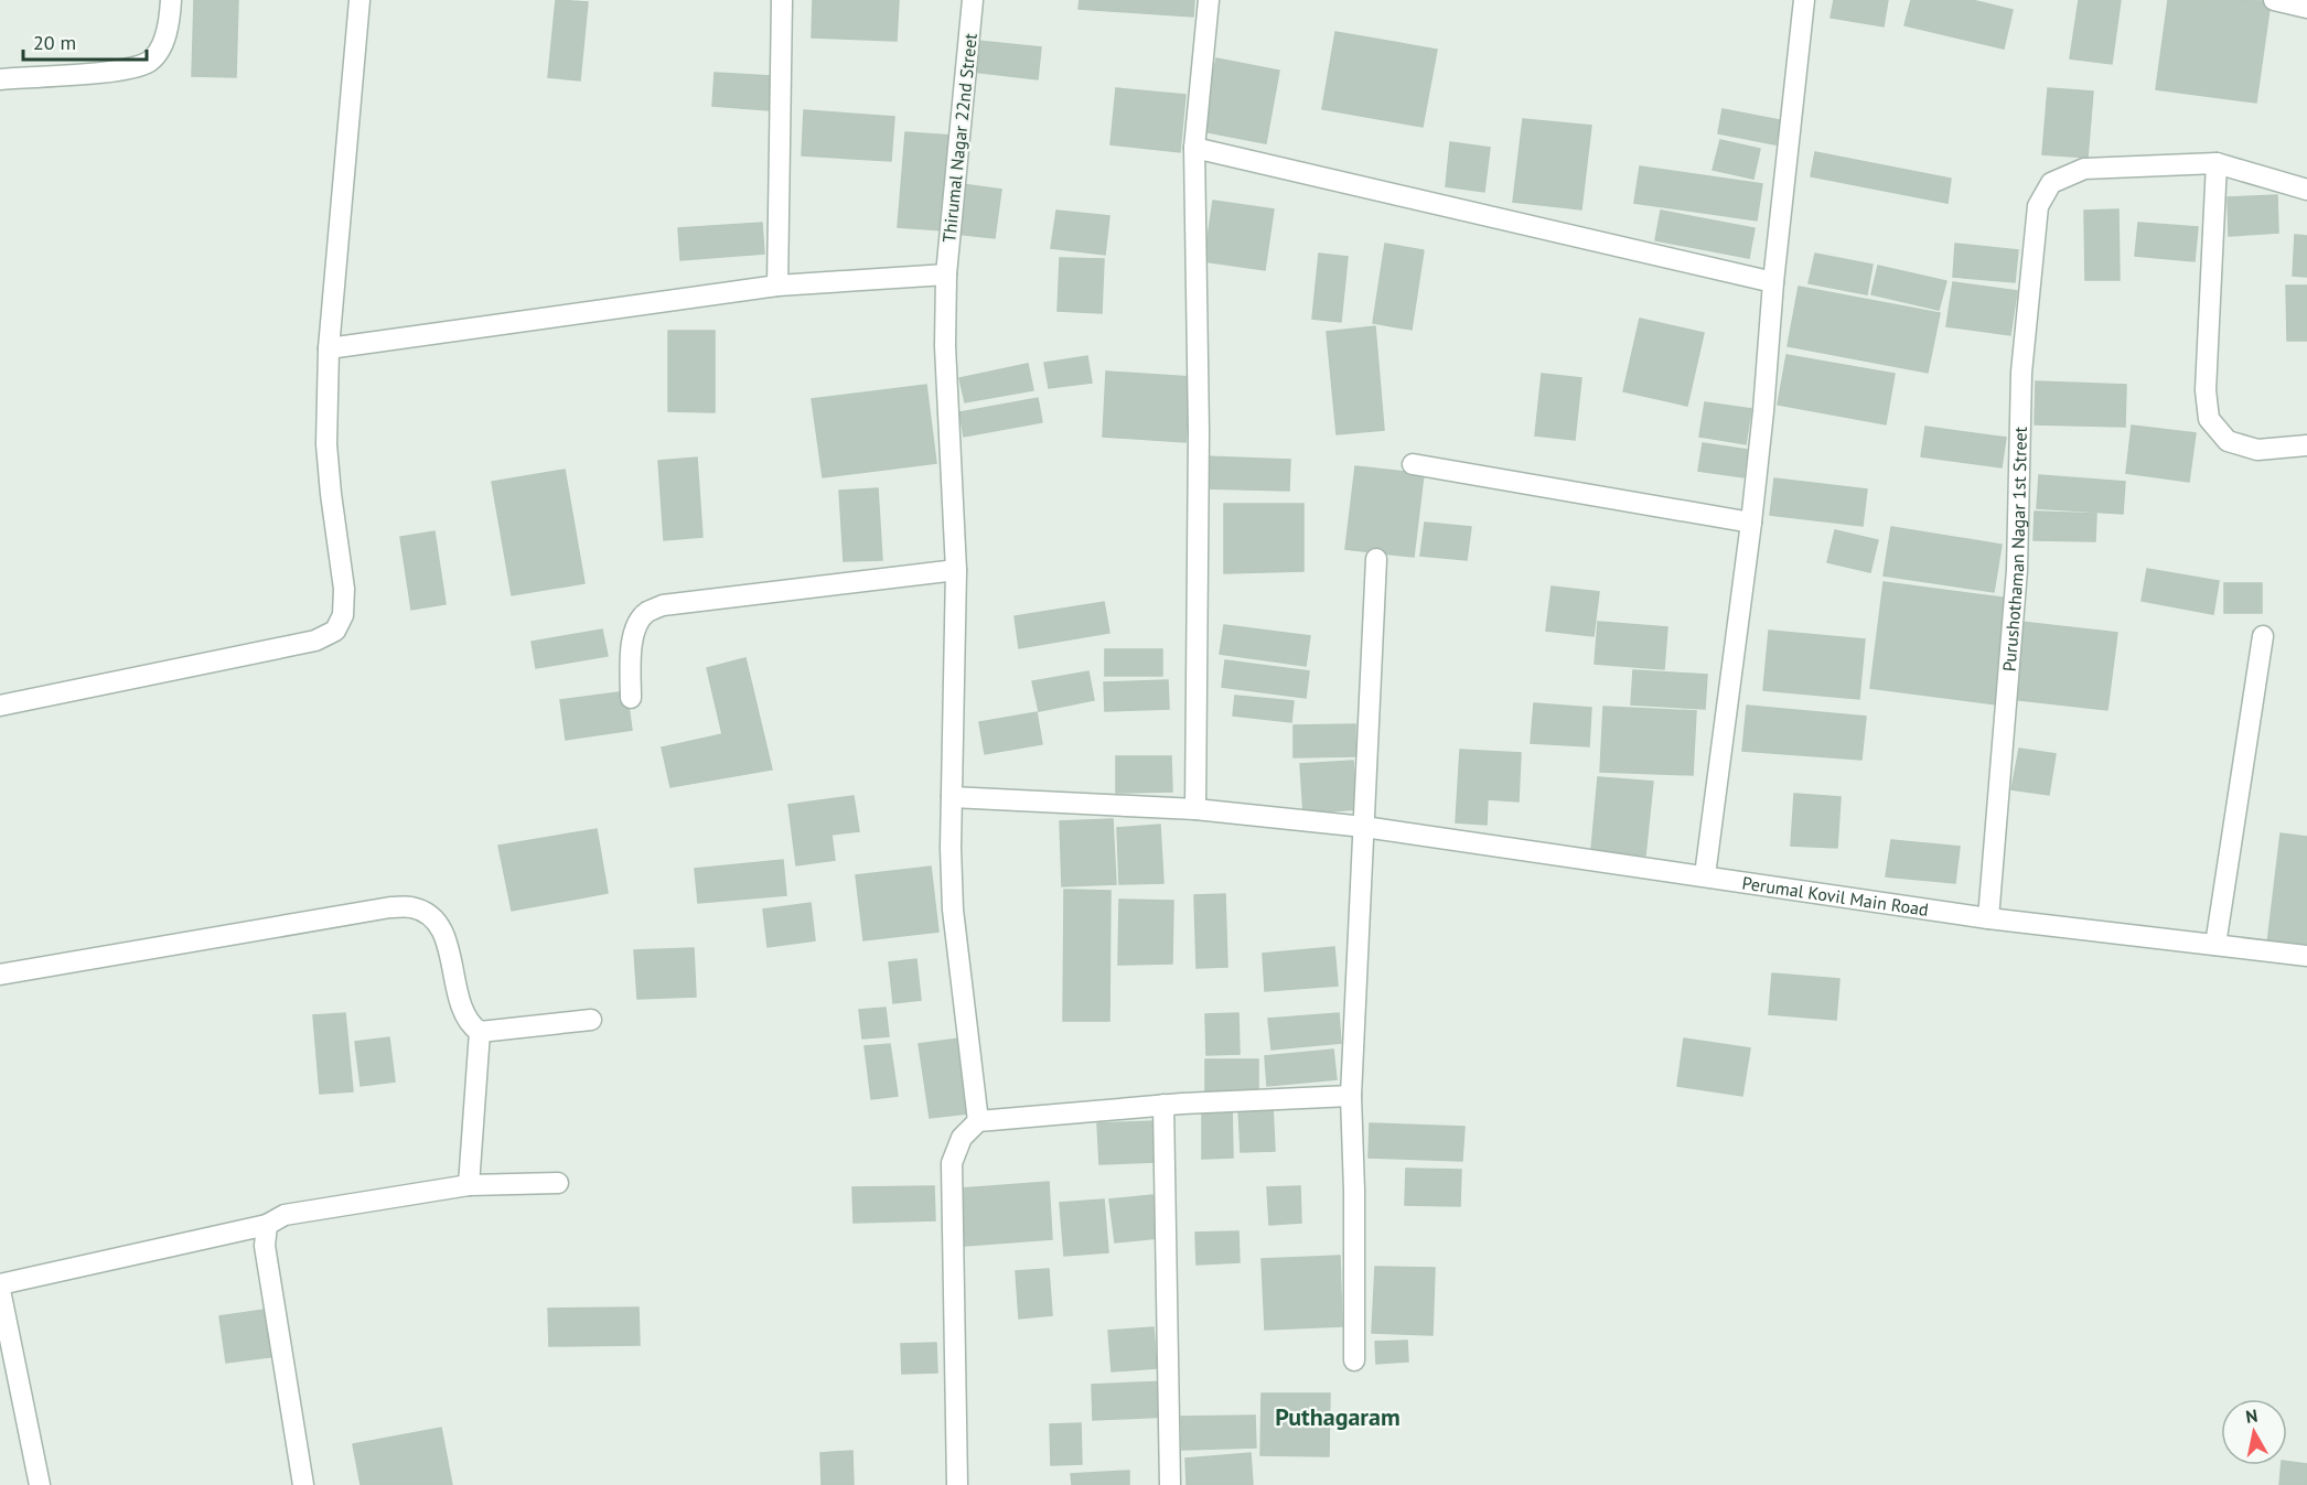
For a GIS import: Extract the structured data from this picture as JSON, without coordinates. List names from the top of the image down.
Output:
{
  "streets": {
    "street": ["Thirumal Nagar 22nd Street", "Purushothaman Nagar 1st Street", "Perumal Kovil Main Road"]
  },
  "crossings": [
    ["Thirumal Nagar 22nd Street", "Perumal Kovil Main Road"],
    ["Purushothaman Nagar 1st Street", "Perumal Kovil Main Road"]
  ],
  "districts": ["Puthagaram"],
  "scale_bar": "20 m",
  "north": "top"
}
